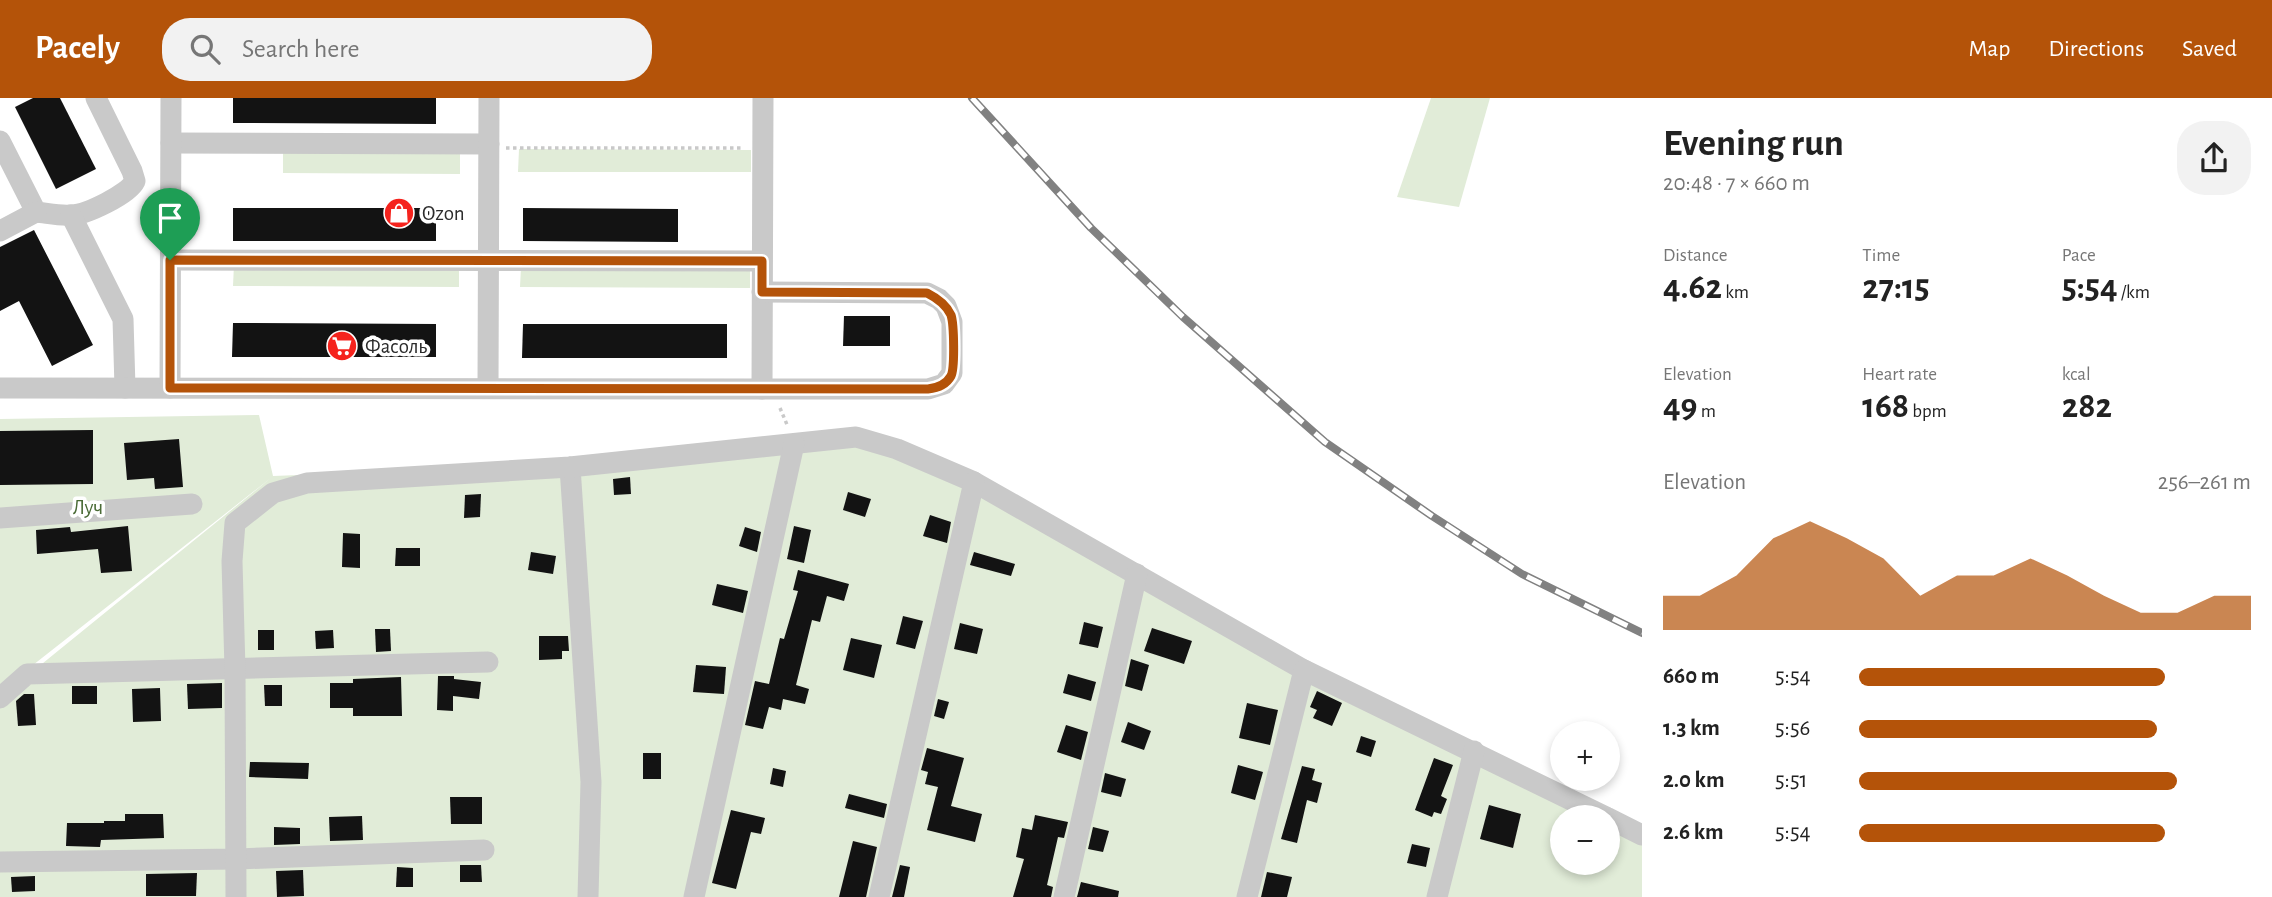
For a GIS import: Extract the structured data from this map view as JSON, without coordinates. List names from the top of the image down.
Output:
{
  "parks": ["Луч"],
  "places": {
    "shop": ["Ozon"],
    "supermarket": ["Фасоль"]
  },
  "page": {
    "header": "Pacely",
    "search": "Search here",
    "nav": ["Map", "Directions", "Saved"],
    "heading": ["Evening run", "20:48 · 7 × 660 m"],
    "stats": [
      ["Distance", "4.62 km"],
      ["Time", "27:15"],
      ["Pace", "5:54 /km"],
      ["Elevation", "49 m"],
      ["Heart rate", "168 bpm"],
      ["kcal", "282"]
    ],
    "chart": ["Elevation", "256–261 m"],
    "list": [
      {
        "name": "660 m",
        "note": "5:54"
      },
      {
        "name": "1.3 km",
        "note": "5:56"
      },
      {
        "name": "2.0 km",
        "note": "5:51"
      },
      {
        "name": "2.6 km",
        "note": "5:54"
      }
    ],
    "map_buttons": ["+", "−"]
  }
}
